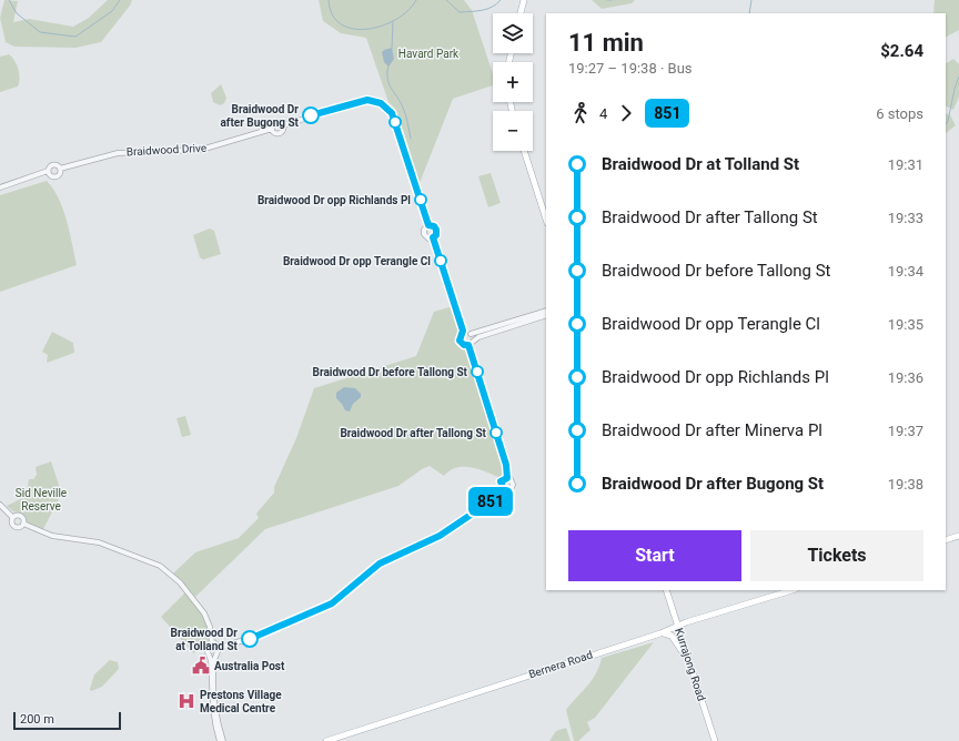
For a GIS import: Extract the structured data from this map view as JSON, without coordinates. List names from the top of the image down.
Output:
{
  "streets": {
    "main road": ["Bernera Road", "Kurrajong Road"],
    "street": ["Braidwood Drive"]
  },
  "crossings": [
    ["Bernera Road", "Kurrajong Road"]
  ],
  "parks": ["Havard Park", "Sid Neville Reserve"],
  "places": {
    "other": [
      "Braidwood Dr after Bugong St",
      "Braidwood Dr opp Richlands Pl",
      "Braidwood Dr opp Terangle Cl",
      "Braidwood Dr before Tallong St",
      "Braidwood Dr after Tallong St",
      "Braidwood Dr at Tolland St"
    ],
    "public building": ["Australia Post"],
    "hospital": ["Prestons Village Medical Centre"]
  },
  "lines": ["bus line 851"],
  "scale_bar": "200 m",
  "page": {
    "on_map": "851",
    "map_buttons": ["+", "−"],
    "heading": ["11 min", "19:27 – 19:38 · Bus", "$2.64"],
    "legs": ["4", "851", "6 stops"],
    "list": [
      {
        "name": "Braidwood Dr at Tolland St",
        "value": "19:31"
      },
      {
        "name": "Braidwood Dr after Tallong St",
        "value": "19:33"
      },
      {
        "name": "Braidwood Dr before Tallong St",
        "value": "19:34"
      },
      {
        "name": "Braidwood Dr opp Terangle Cl",
        "value": "19:35"
      },
      {
        "name": "Braidwood Dr opp Richlands Pl",
        "value": "19:36"
      },
      {
        "name": "Braidwood Dr after Minerva Pl",
        "value": "19:37"
      },
      {
        "name": "Braidwood Dr after Bugong St",
        "value": "19:38"
      }
    ],
    "buttons": ["Start", "Tickets"],
    "scale": "200 m"
  }
}
